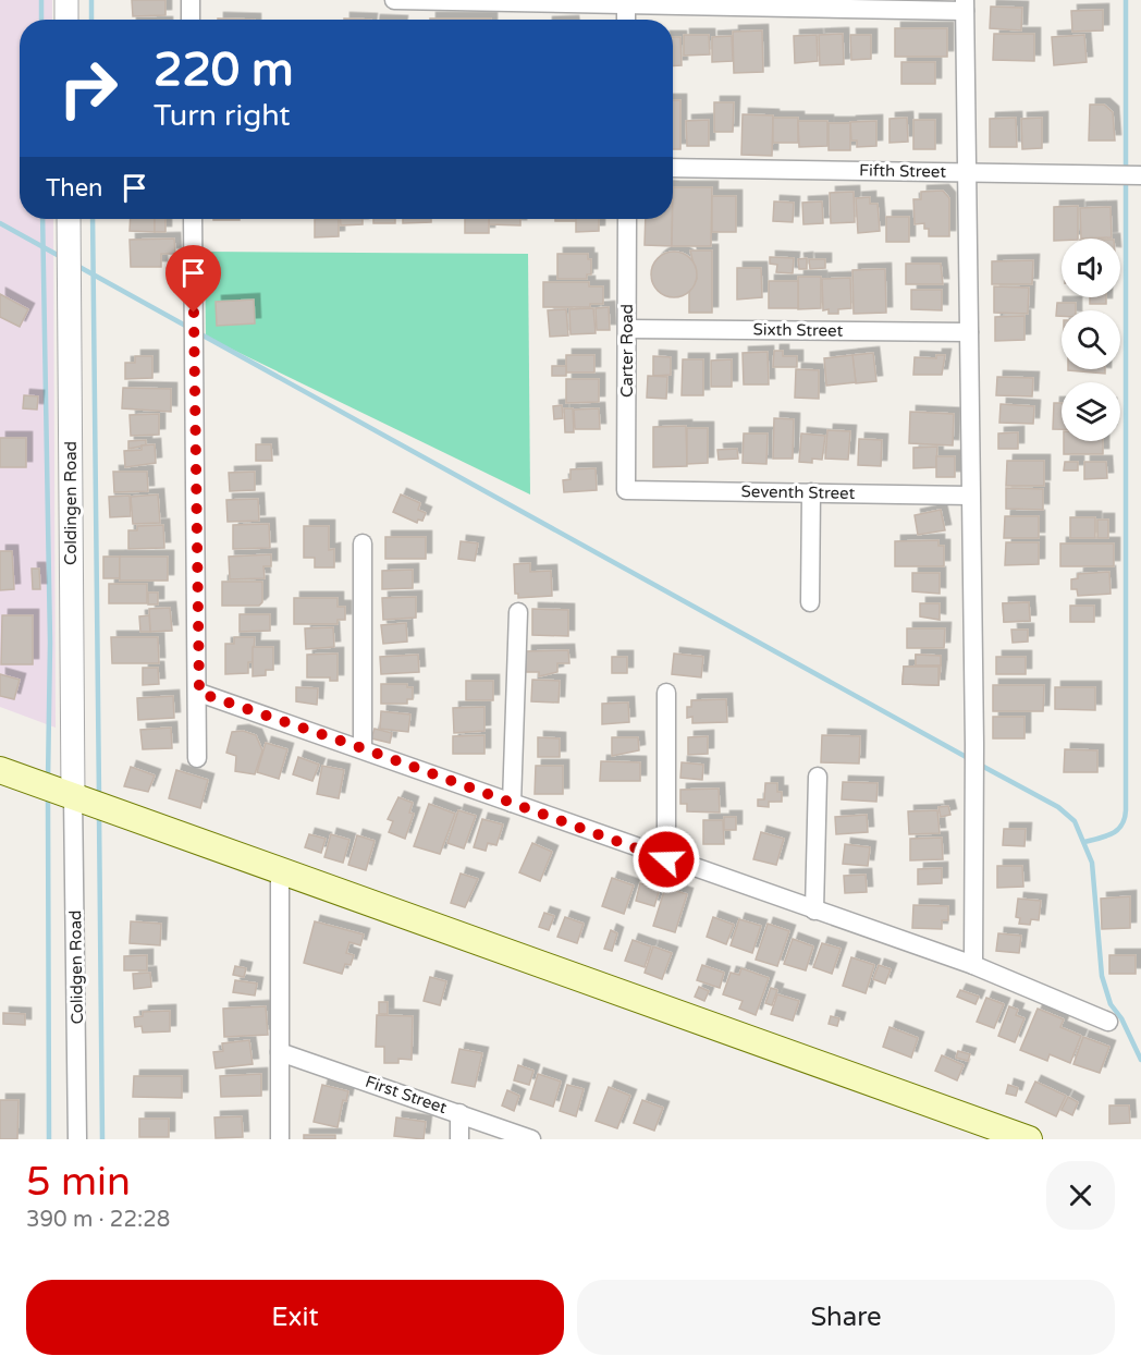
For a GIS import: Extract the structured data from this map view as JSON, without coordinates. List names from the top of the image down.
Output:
{
  "streets": {
    "street": [
      "Fifth Street",
      "Sixth Street",
      "Carter Road",
      "Seventh Street",
      "Coldingen Road",
      "Colidgen Road",
      "First Street"
    ]
  },
  "crossings": [
    ["Sixth Street", "Carter Road"],
    ["Carter Road", "Seventh Street"],
    ["Coldingen Road", "Colidgen Road"]
  ],
  "page": {
    "turn": ["220 m", "Turn right"],
    "then": "Then",
    "heading": ["5 min", "390 m · 22:28"],
    "buttons": ["Exit", "Share"]
  }
}
